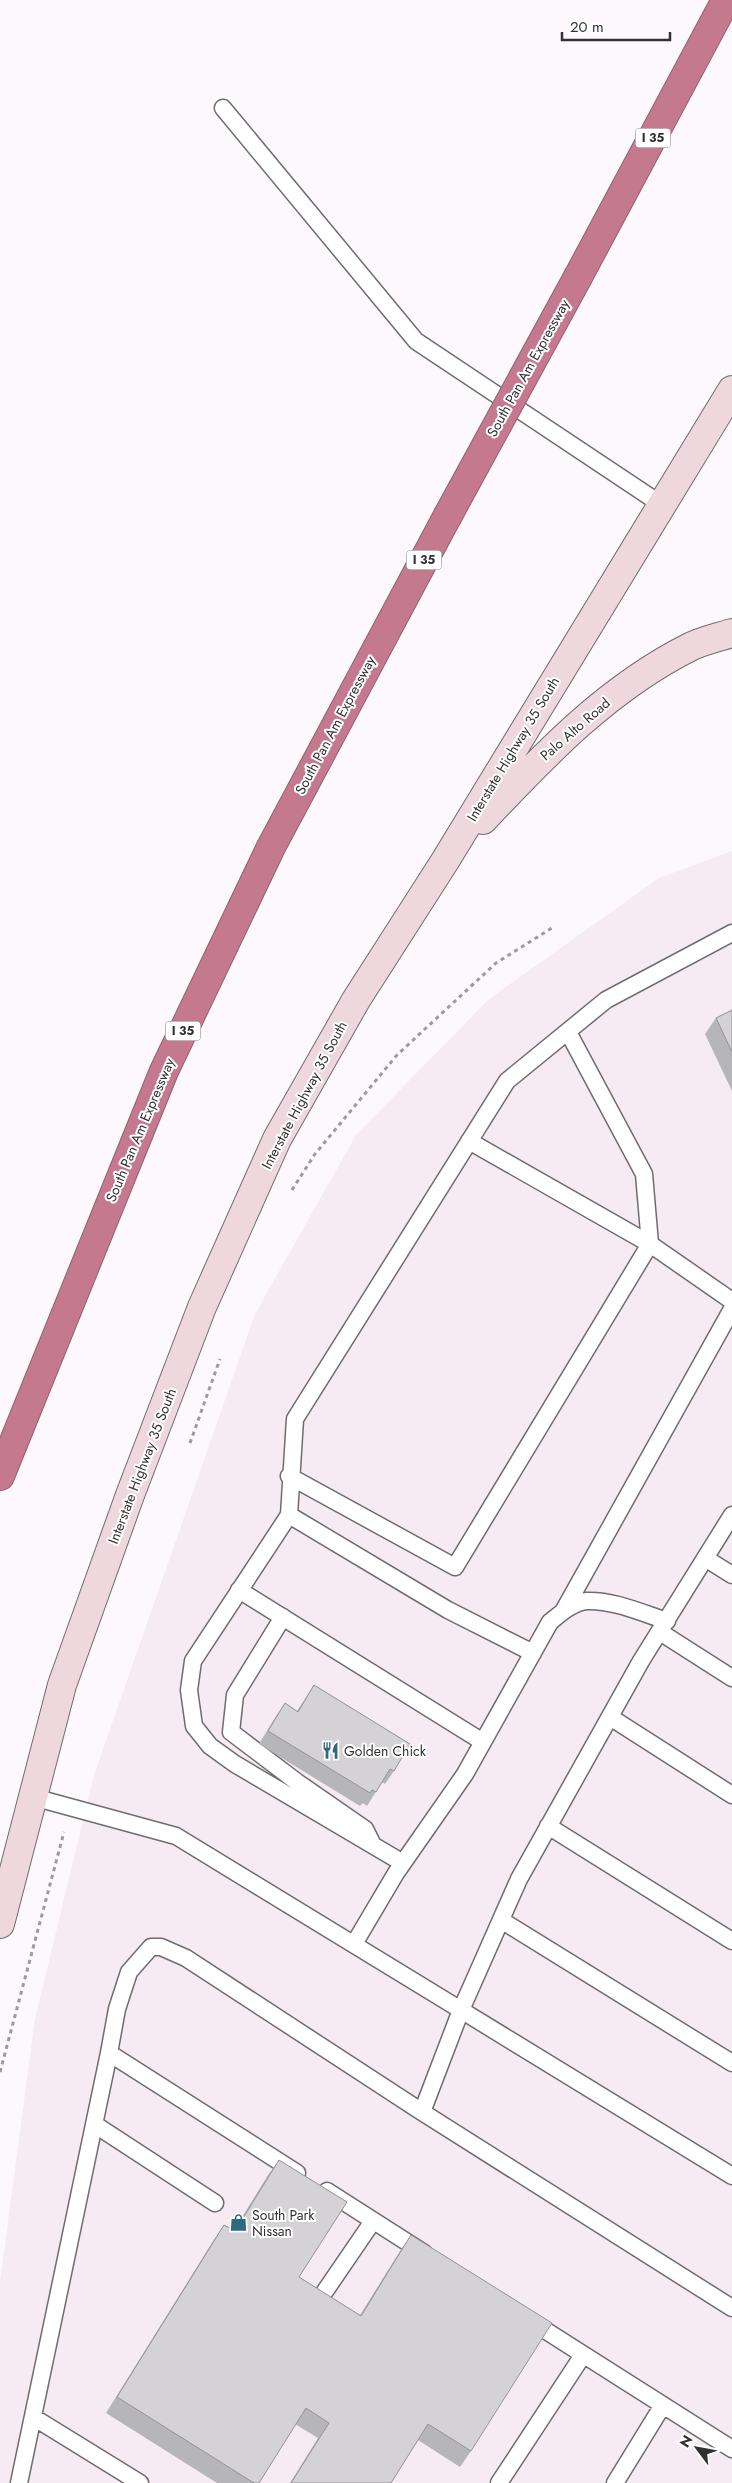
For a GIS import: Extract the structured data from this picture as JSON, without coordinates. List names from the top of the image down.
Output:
{
  "streets": {
    "highway": ["I 35", "South Pan Am Expressway"],
    "main road": ["Palo Alto Road", "Interstate Highway 35 South"]
  },
  "crossings": [
    ["Palo Alto Road", "Interstate Highway 35 South"]
  ],
  "places": {
    "restaurant": ["Golden Chick"],
    "shop": ["South Park Nissan"]
  },
  "scale_bar": "20 m",
  "north": "top left"
}
